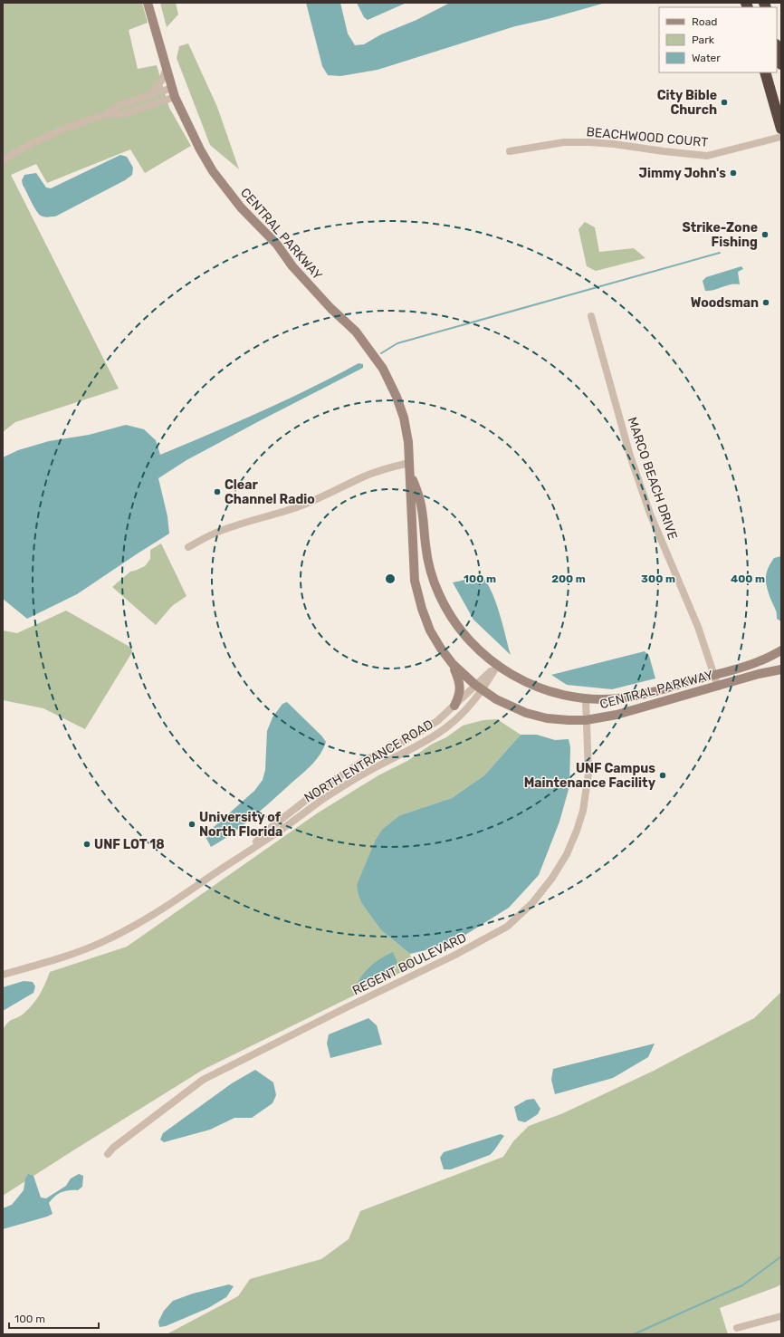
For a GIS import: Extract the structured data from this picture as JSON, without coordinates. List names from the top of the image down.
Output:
{
  "streets": {
    "street": [
      "BEACHWOOD COURT",
      "CENTRAL PARKWAY",
      "MARCO BEACH DRIVE",
      "NORTH ENTRANCE ROAD",
      "REGENT BOULEVARD"
    ]
  },
  "crossings": [
    ["CENTRAL PARKWAY", "MARCO BEACH DRIVE"],
    ["CENTRAL PARKWAY", "NORTH ENTRANCE ROAD"],
    ["CENTRAL PARKWAY", "REGENT BOULEVARD"]
  ],
  "places": [
    "City Bible Church",
    "Jimmy John's",
    "Strike-Zone Fishing",
    "Woodsman",
    "Clear Channel Radio",
    "UNF Campus Maintenance Facility",
    "University of North Florida",
    "UNF LOT 18"
  ],
  "legend": ["Road", "Park", "Water"],
  "scale_bar": "100 m",
  "rings": [
    "100 m",
    "200 m",
    "300 m",
    "400 m"
  ]
}
